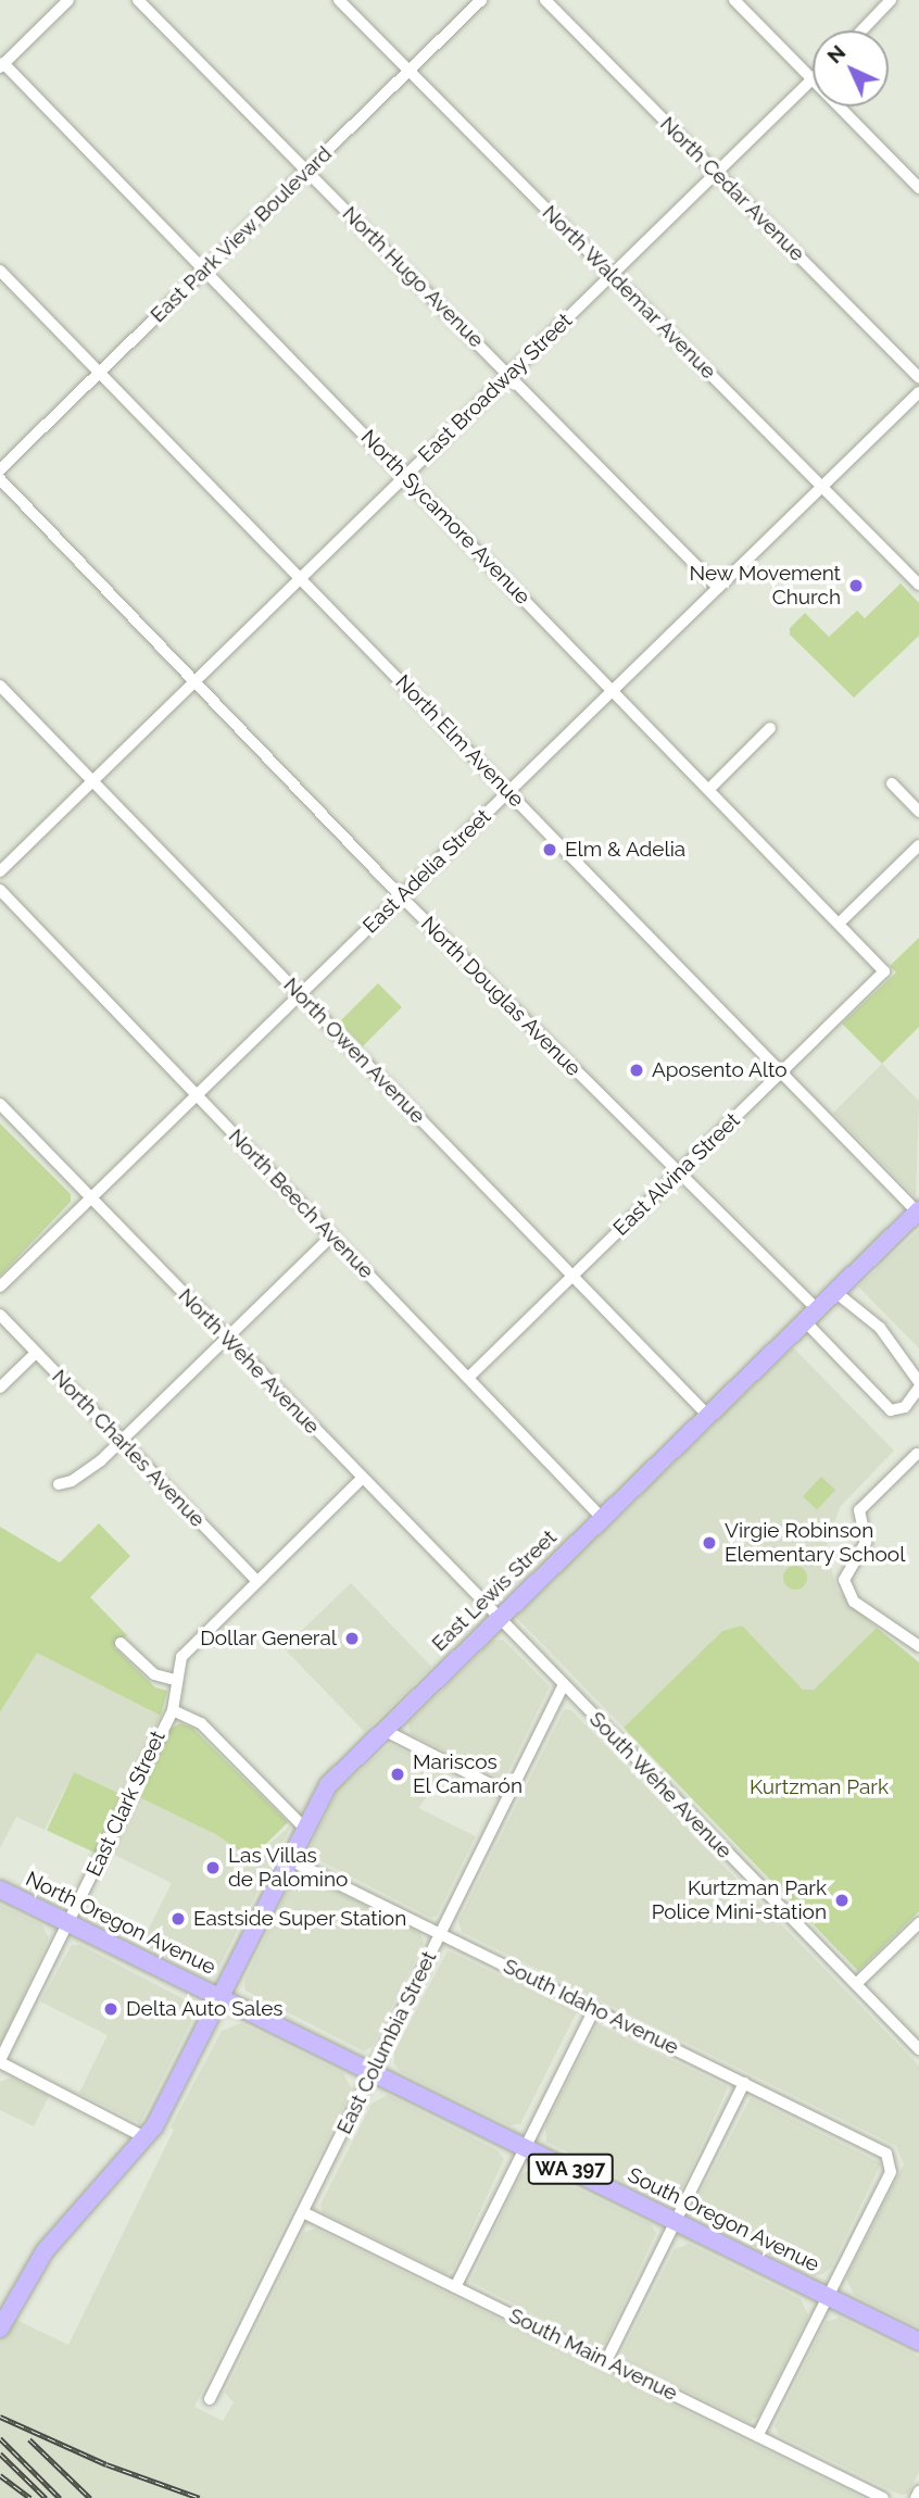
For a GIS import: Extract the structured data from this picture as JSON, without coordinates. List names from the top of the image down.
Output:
{
  "streets": {
    "main road": [
      "East Lewis Street",
      "North Oregon Avenue",
      "WA 397",
      "South Oregon Avenue"
    ],
    "street": [
      "North Cedar Avenue",
      "East Park View Boulevard",
      "North Hugo Avenue",
      "North Waldemar Avenue",
      "East Broadway Street",
      "North Sycamore Avenue",
      "North Elm Avenue",
      "East Adelia Street",
      "North Douglas Avenue",
      "North Owen Avenue",
      "East Alvina Street",
      "North Beech Avenue",
      "North Wehe Avenue",
      "North Charles Avenue",
      "South Wehe Avenue",
      "East Clark Street",
      "South Idaho Avenue",
      "East Columbia Street",
      "South Main Avenue"
    ]
  },
  "crossings": [
    ["North Cedar Avenue", "East Broadway Street"],
    ["East Park View Boulevard", "North Hugo Avenue"],
    ["East Park View Boulevard", "North Waldemar Avenue"],
    ["East Park View Boulevard", "North Sycamore Avenue"],
    ["East Park View Boulevard", "North Elm Avenue"],
    ["North Hugo Avenue", "East Broadway Street"],
    ["North Hugo Avenue", "East Adelia Street"],
    ["North Waldemar Avenue", "East Broadway Street"],
    ["North Waldemar Avenue", "East Adelia Street"],
    ["East Broadway Street", "North Sycamore Avenue"],
    ["East Broadway Street", "North Elm Avenue"],
    ["East Broadway Street", "North Douglas Avenue"],
    ["East Broadway Street", "North Owen Avenue"],
    ["North Sycamore Avenue", "East Adelia Street"],
    ["North Sycamore Avenue", "East Alvina Street"],
    ["North Elm Avenue", "East Adelia Street"],
    ["North Elm Avenue", "East Alvina Street"],
    ["North Elm Avenue", "East Lewis Street"],
    ["East Adelia Street", "North Douglas Avenue"],
    ["East Adelia Street", "North Owen Avenue"],
    ["East Adelia Street", "North Beech Avenue"],
    ["East Adelia Street", "North Wehe Avenue"],
    ["North Douglas Avenue", "East Alvina Street"],
    ["North Douglas Avenue", "East Lewis Street"],
    ["North Owen Avenue", "East Alvina Street"],
    ["North Owen Avenue", "East Lewis Street"],
    ["East Alvina Street", "North Beech Avenue"],
    ["North Beech Avenue", "East Lewis Street"],
    ["North Wehe Avenue", "East Lewis Street"],
    ["North Wehe Avenue", "South Wehe Avenue"],
    ["East Lewis Street", "South Wehe Avenue"],
    ["East Lewis Street", "North Oregon Avenue"],
    ["East Lewis Street", "South Idaho Avenue"],
    ["East Lewis Street", "South Oregon Avenue"],
    ["South Wehe Avenue", "East Columbia Street"],
    ["East Clark Street", "North Oregon Avenue"],
    ["North Oregon Avenue", "South Oregon Avenue"],
    ["South Idaho Avenue", "East Columbia Street"],
    ["South Idaho Avenue", "South Oregon Avenue"],
    ["East Columbia Street", "South Oregon Avenue"],
    ["East Columbia Street", "South Main Avenue"]
  ],
  "parks": ["Kurtzman Park"],
  "places": [
    "New Movement Church",
    "Elm & Adelia",
    "Aposento Alto",
    "Virgie Robinson Elementary School",
    "Dollar General",
    "Mariscos El Camarón",
    "Las Villas de Palomino",
    "Kurtzman Park Police Mini-station",
    "Eastside Super Station",
    "Delta Auto Sales"
  ],
  "north": "top left"
}
